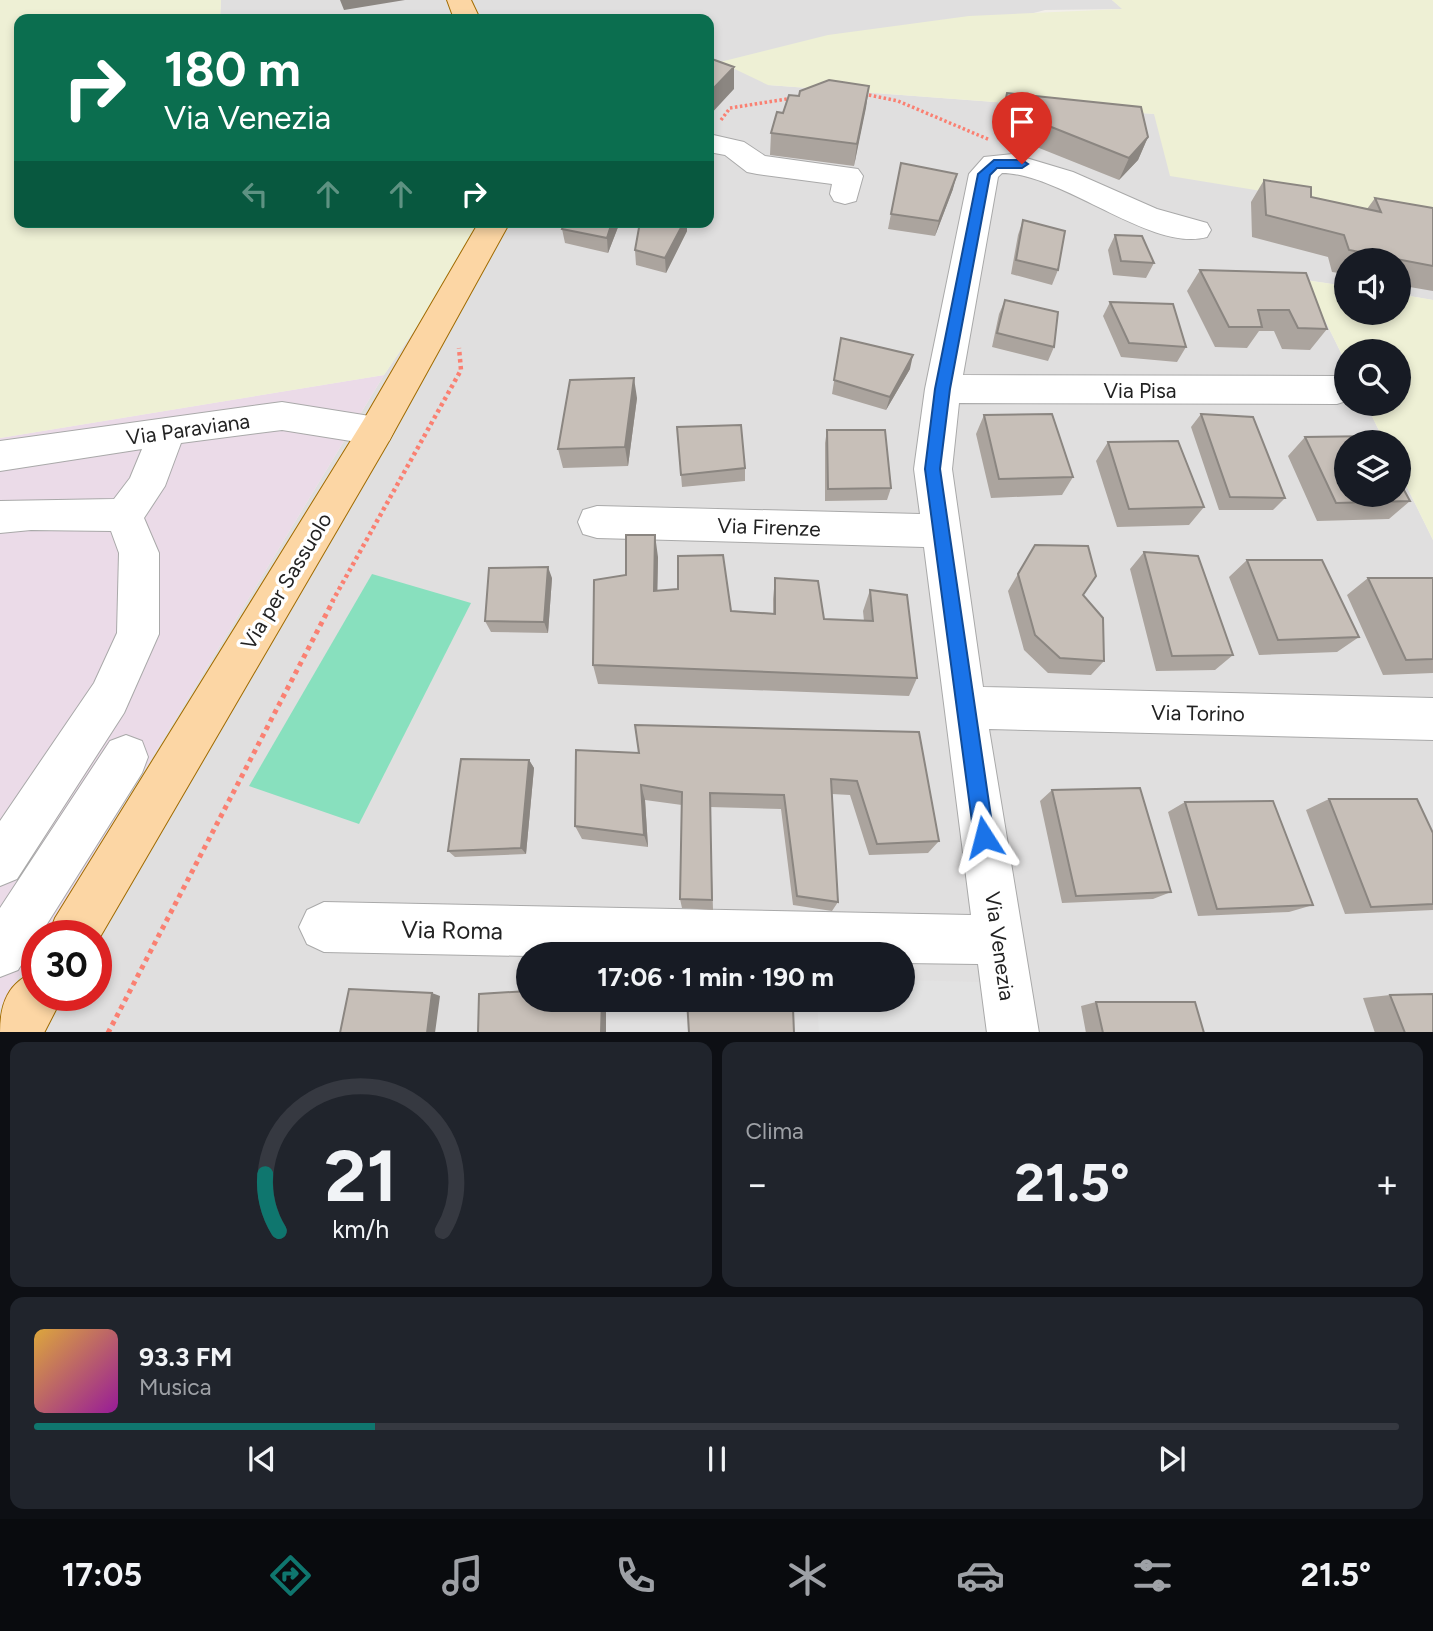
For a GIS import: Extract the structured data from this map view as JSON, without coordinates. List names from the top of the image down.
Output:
{
  "streets": {
    "main road": ["Via per Sassuolo"],
    "street": [
      "Via Pisa",
      "Via Paraviana",
      "Via Firenze",
      "Via Torino",
      "Via Roma",
      "Via Venezia"
    ]
  },
  "crossings": [
    ["Via Pisa", "Via Venezia"],
    ["Via Paraviana", "Via per Sassuolo"],
    ["Via Firenze", "Via Venezia"],
    ["Via Torino", "Via Venezia"],
    ["Via Roma", "Via Venezia"]
  ],
  "page": {
    "turn": ["180 m", "Via Venezia"],
    "limit": "30",
    "trip": "17:06 · 1 min · 190 m",
    "tile": "Clima",
    "heat": ["−", "21.5°", "+"],
    "song": ["93.3 FM", "Musica"],
    "tabs": ["17:05", "21.5°"],
    "gauge": ["21", "km/h"]
  }
}
